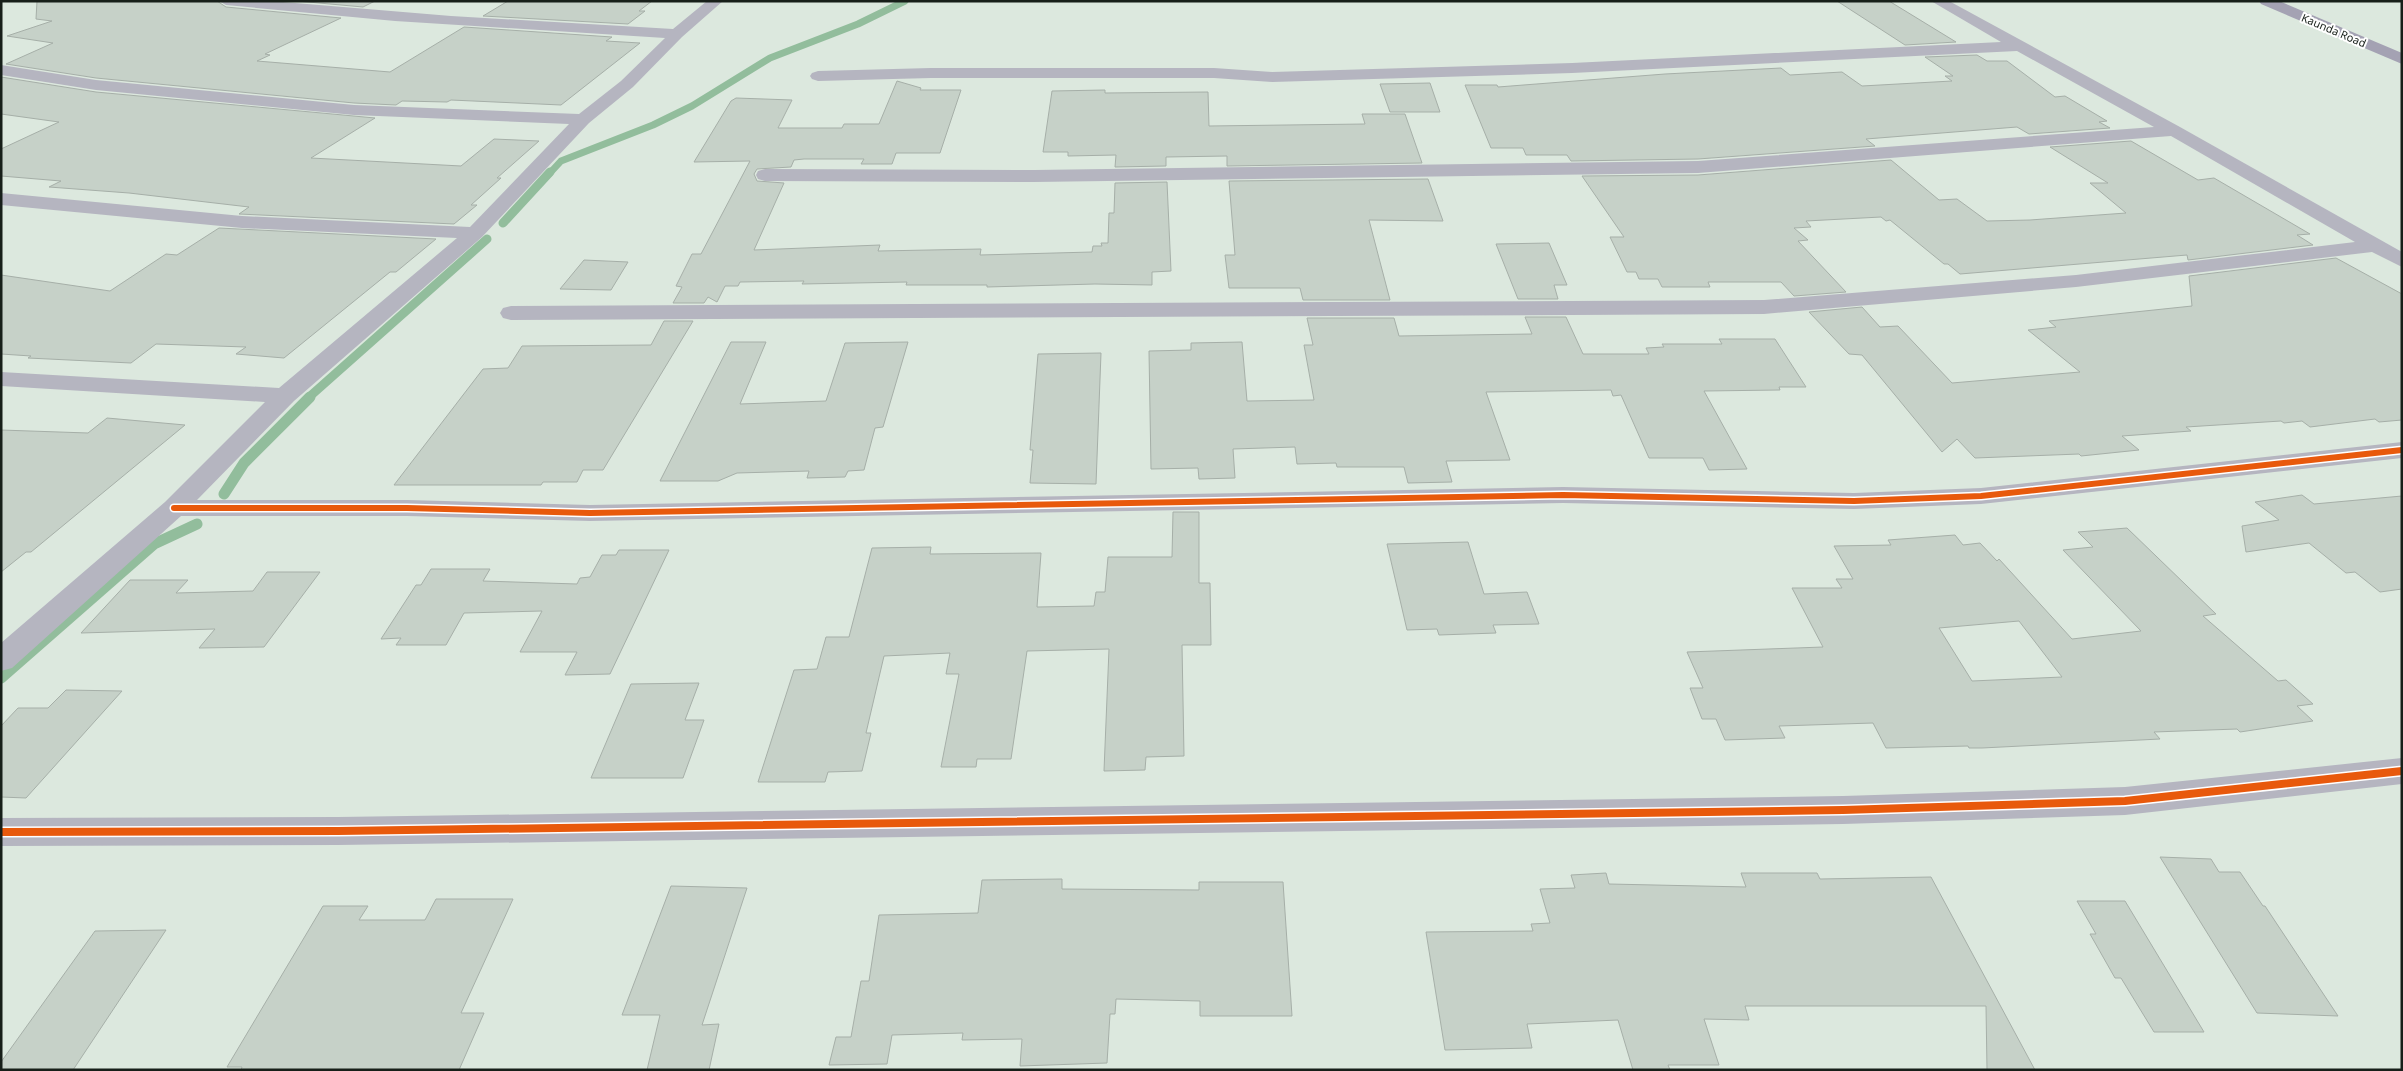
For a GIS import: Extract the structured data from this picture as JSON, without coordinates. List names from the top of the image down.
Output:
{
  "streets": {
    "main road": ["Kaunda Road"]
  }
}
